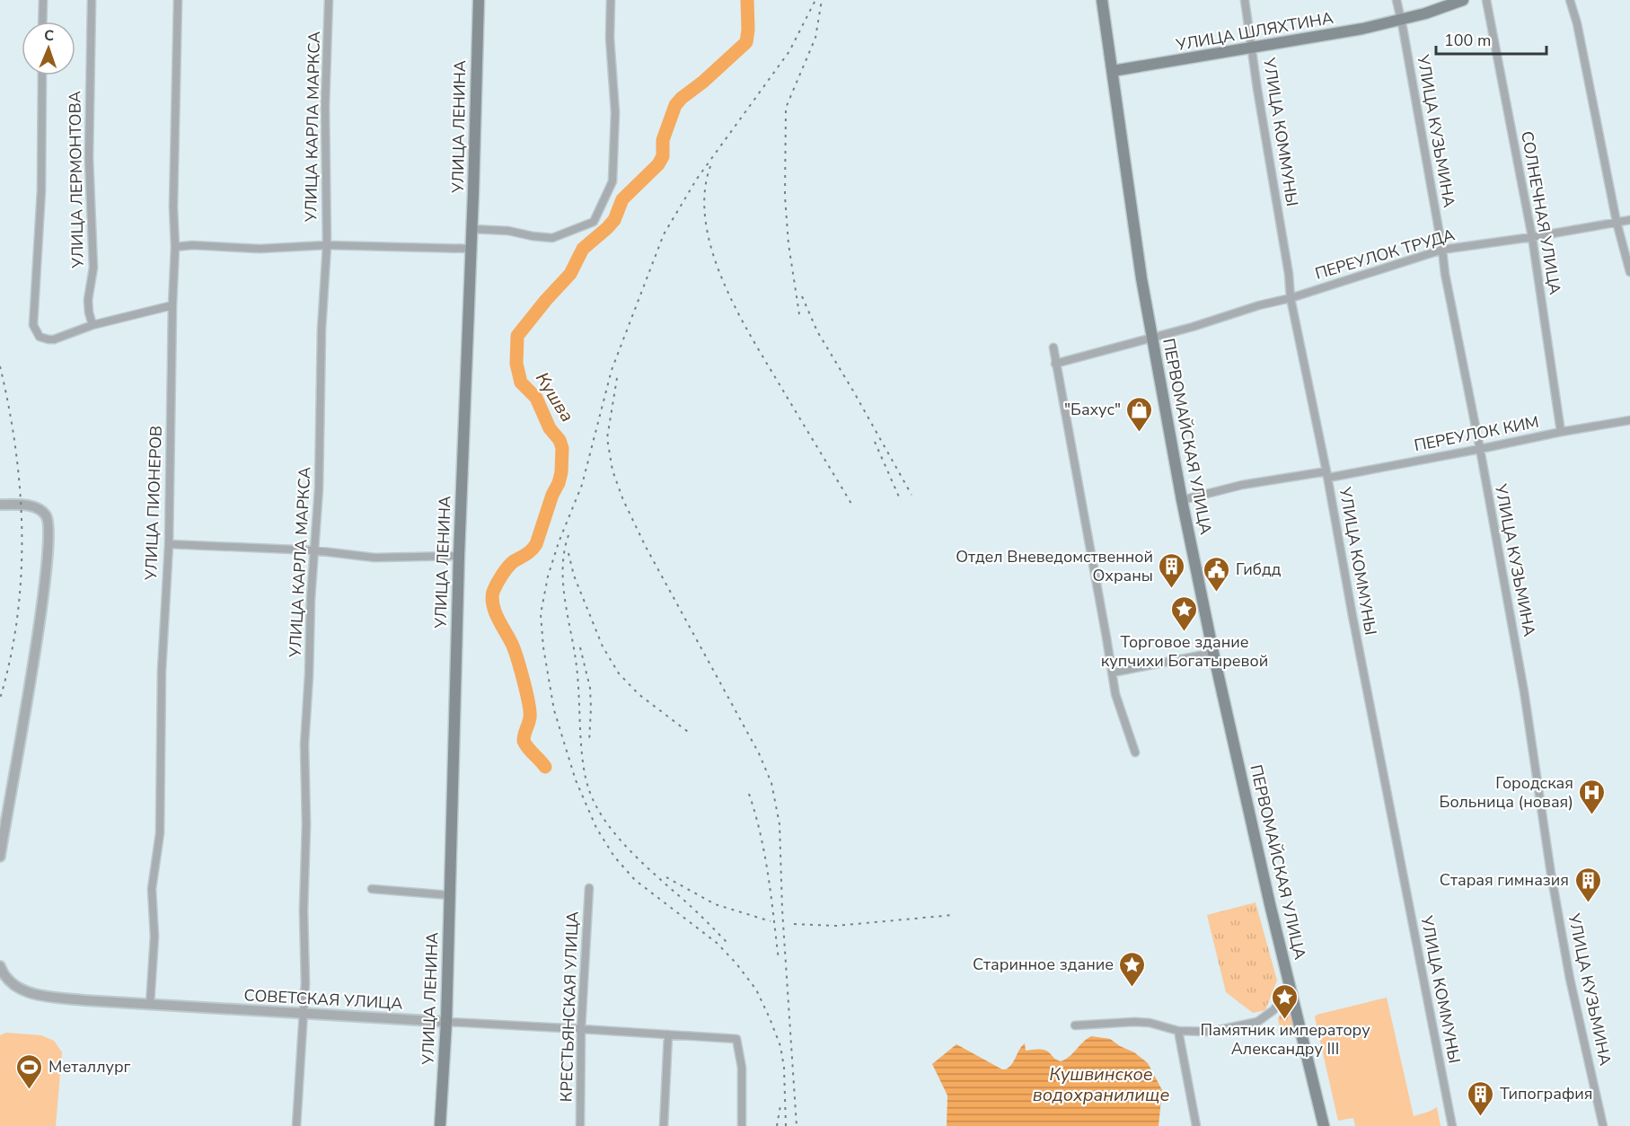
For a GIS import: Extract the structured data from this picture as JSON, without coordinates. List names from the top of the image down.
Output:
{
  "streets": {
    "main road": ["УЛИЦА ШЛЯХТИНА", "УЛИЦА ЛЕНИНА", "ПЕРВОМАЙСКАЯ УЛИЦА"],
    "street": [
      "УЛИЦА КАРЛА МАРКСА",
      "УЛИЦА КУЗЬМИНА",
      "УЛИЦА КОММУНЫ",
      "УЛИЦА ЛЕРМОНТОВА",
      "СОЛНЕЧНАЯ УЛИЦА",
      "ПЕРЕУЛОК ТРУДА",
      "ПЕРЕУЛОК КИМ",
      "УЛИЦА ПИОНЕРОВ",
      "СОВЕТСКАЯ УЛИЦА",
      "КРЕСТЬЯНСКАЯ УЛИЦА"
    ]
  },
  "crossings": [
    ["УЛИЦА ШЛЯХТИНА", "УЛИЦА КУЗЬМИНА"],
    ["УЛИЦА ШЛЯХТИНА", "УЛИЦА КОММУНЫ"],
    ["УЛИЦА ШЛЯХТИНА", "ПЕРВОМАЙСКАЯ УЛИЦА"],
    ["УЛИЦА КАРЛА МАРКСА", "СОВЕТСКАЯ УЛИЦА"],
    ["УЛИЦА ЛЕНИНА", "СОВЕТСКАЯ УЛИЦА"],
    ["УЛИЦА КУЗЬМИНА", "ПЕРЕУЛОК ТРУДА"],
    ["УЛИЦА КУЗЬМИНА", "ПЕРЕУЛОК КИМ"],
    ["УЛИЦА КОММУНЫ", "ПЕРЕУЛОК ТРУДА"],
    ["УЛИЦА КОММУНЫ", "ПЕРЕУЛОК КИМ"],
    ["СОЛНЕЧНАЯ УЛИЦА", "ПЕРЕУЛОК ТРУДА"],
    ["СОЛНЕЧНАЯ УЛИЦА", "ПЕРЕУЛОК КИМ"],
    ["ПЕРЕУЛОК ТРУДА", "ПЕРВОМАЙСКАЯ УЛИЦА"],
    ["ПЕРЕУЛОК КИМ", "ПЕРВОМАЙСКАЯ УЛИЦА"],
    ["УЛИЦА ПИОНЕРОВ", "СОВЕТСКАЯ УЛИЦА"],
    ["СОВЕТСКАЯ УЛИЦА", "КРЕСТЬЯНСКАЯ УЛИЦА"]
  ],
  "water": ["Кушва", "Кушвинское водохранилище"],
  "places": {
    "shop": ["\"Бахус\""],
    "building": ["Отдел Вневедомственной Охраны", "Старая гимназия", "Типография"],
    "public building": ["Гибдд"],
    "place": ["Торговое здание купчихи Богатыревой", "Старинное здание", "Памятник императору Александру III"],
    "hospital": ["Городская Больница (новая)"],
    "sports": ["Металлург"]
  },
  "scale_bar": "100 m",
  "north": "top"
}
